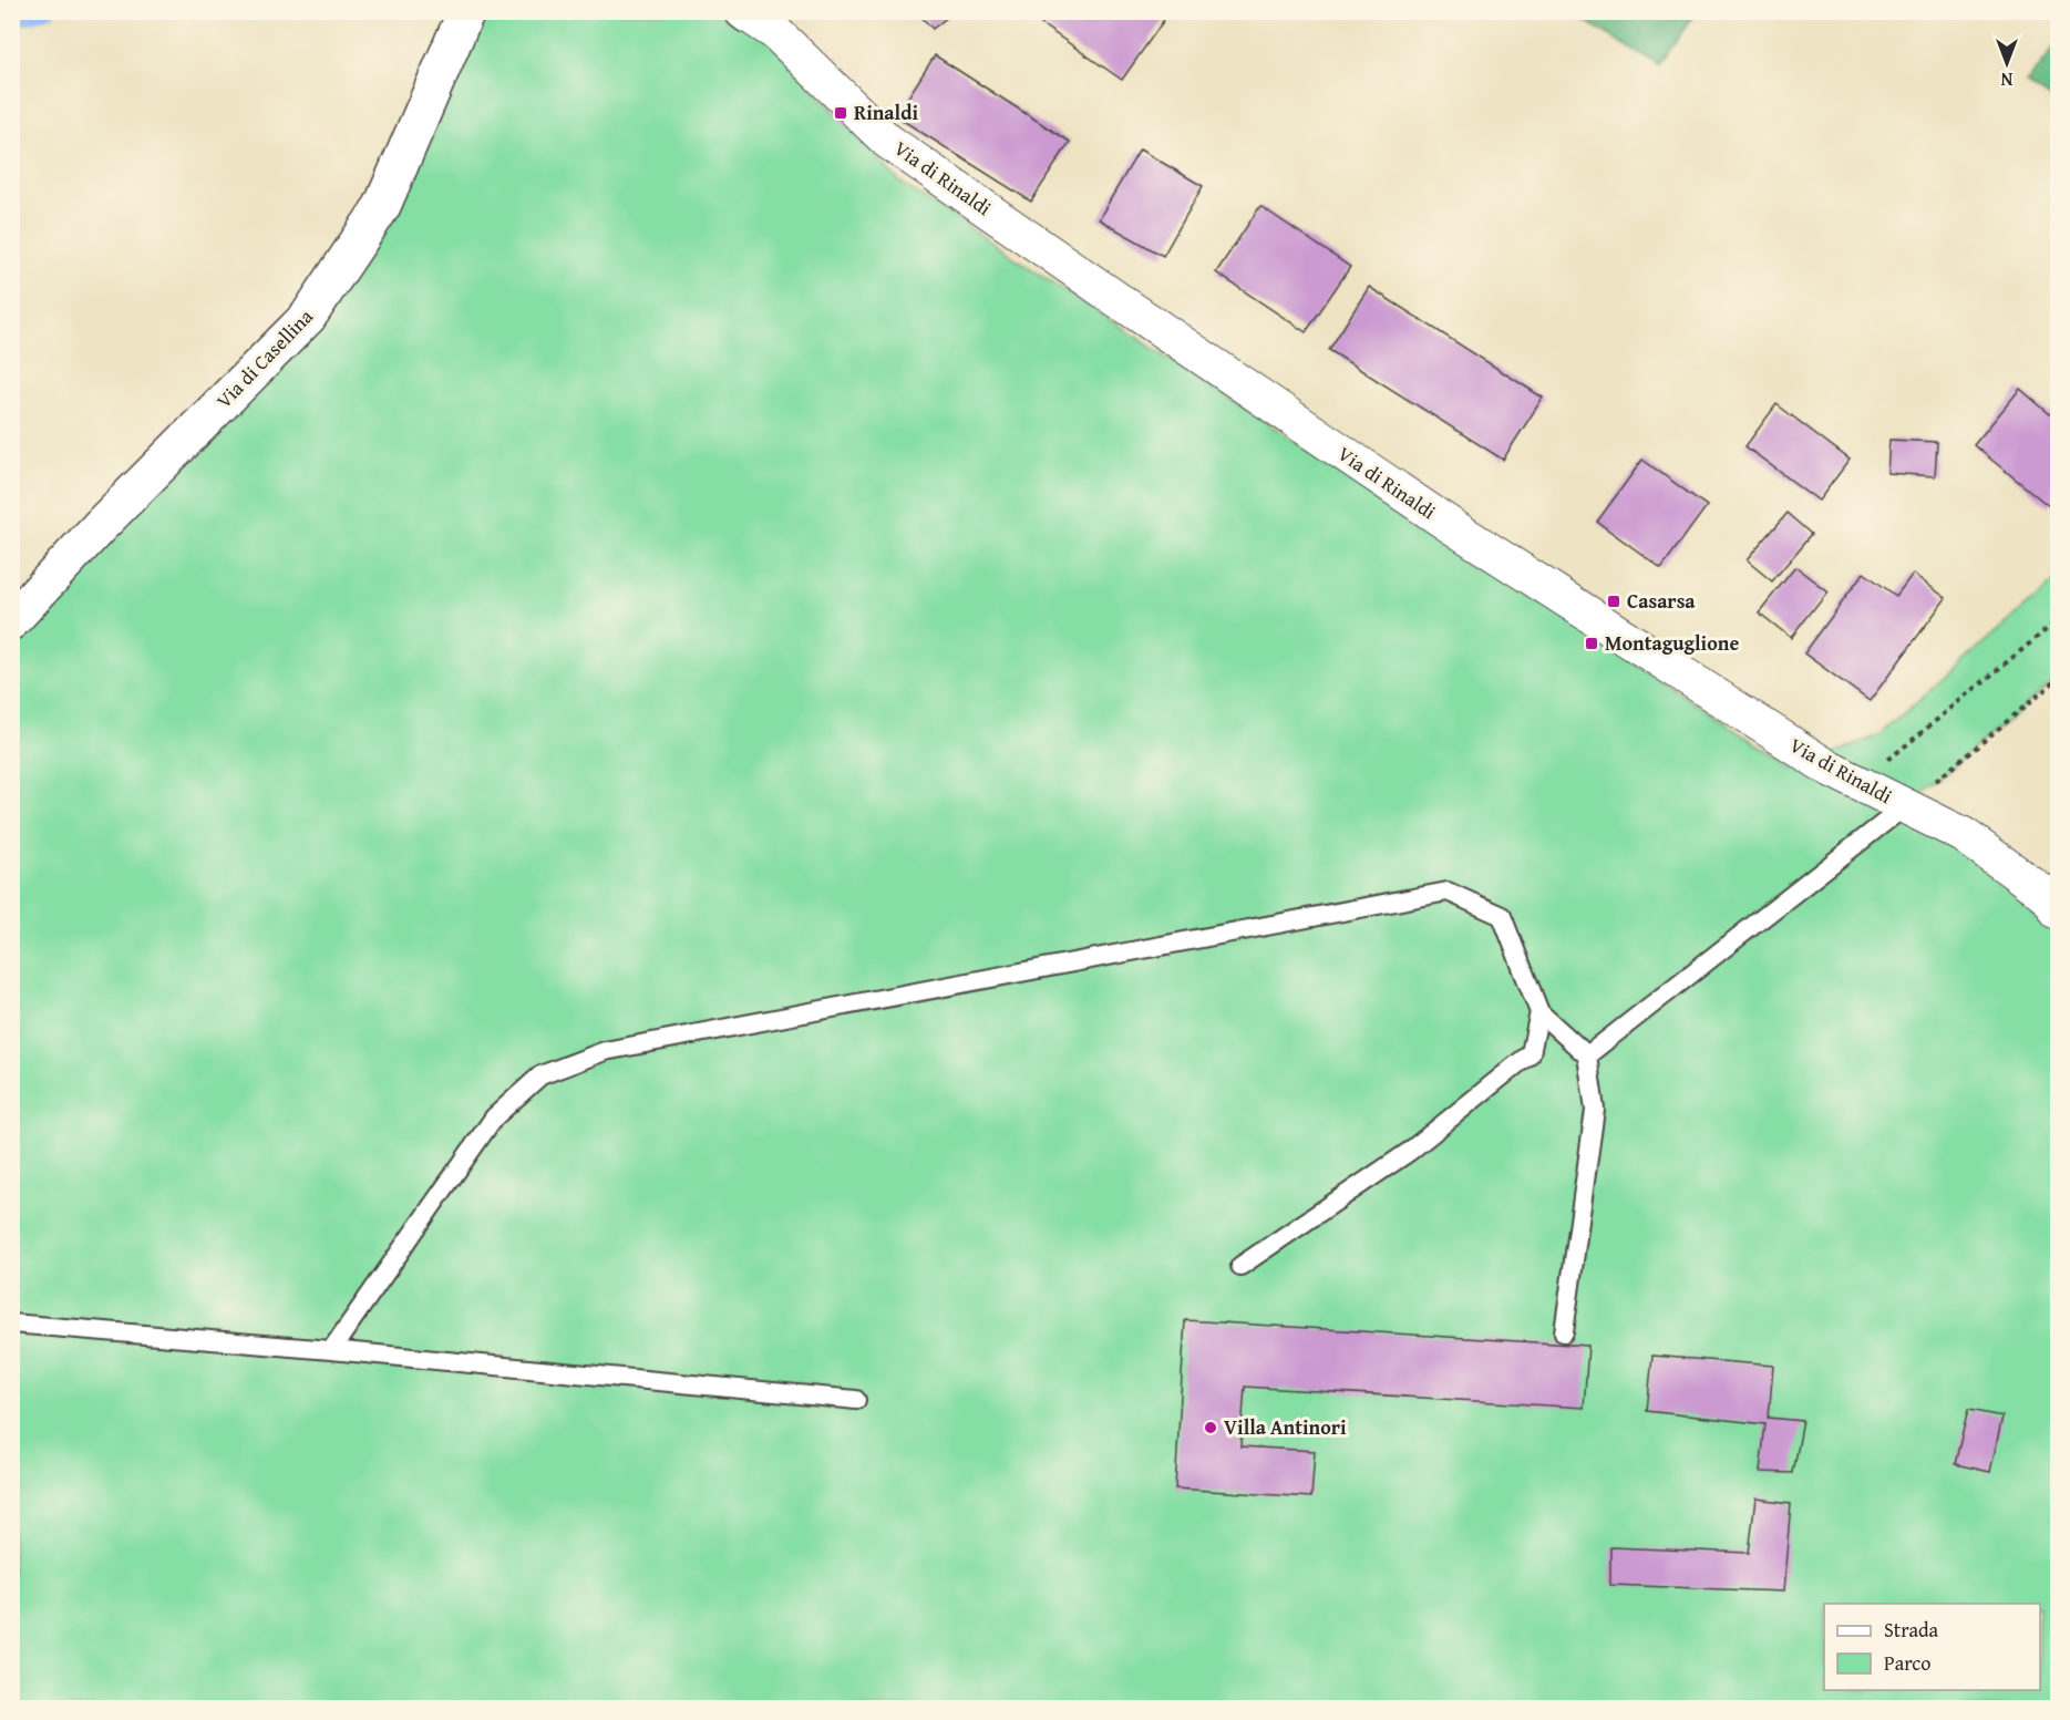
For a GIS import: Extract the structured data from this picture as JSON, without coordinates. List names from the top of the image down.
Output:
{
  "streets": {
    "street": ["Via di Rinaldi", "Via di Casellina"]
  },
  "places": {
    "transit": ["Rinaldi", "Casarsa", "Montaguglione"],
    "other": ["Villa Antinori"]
  },
  "legend": ["Strada", "Parco"],
  "north": "bottom"
}
